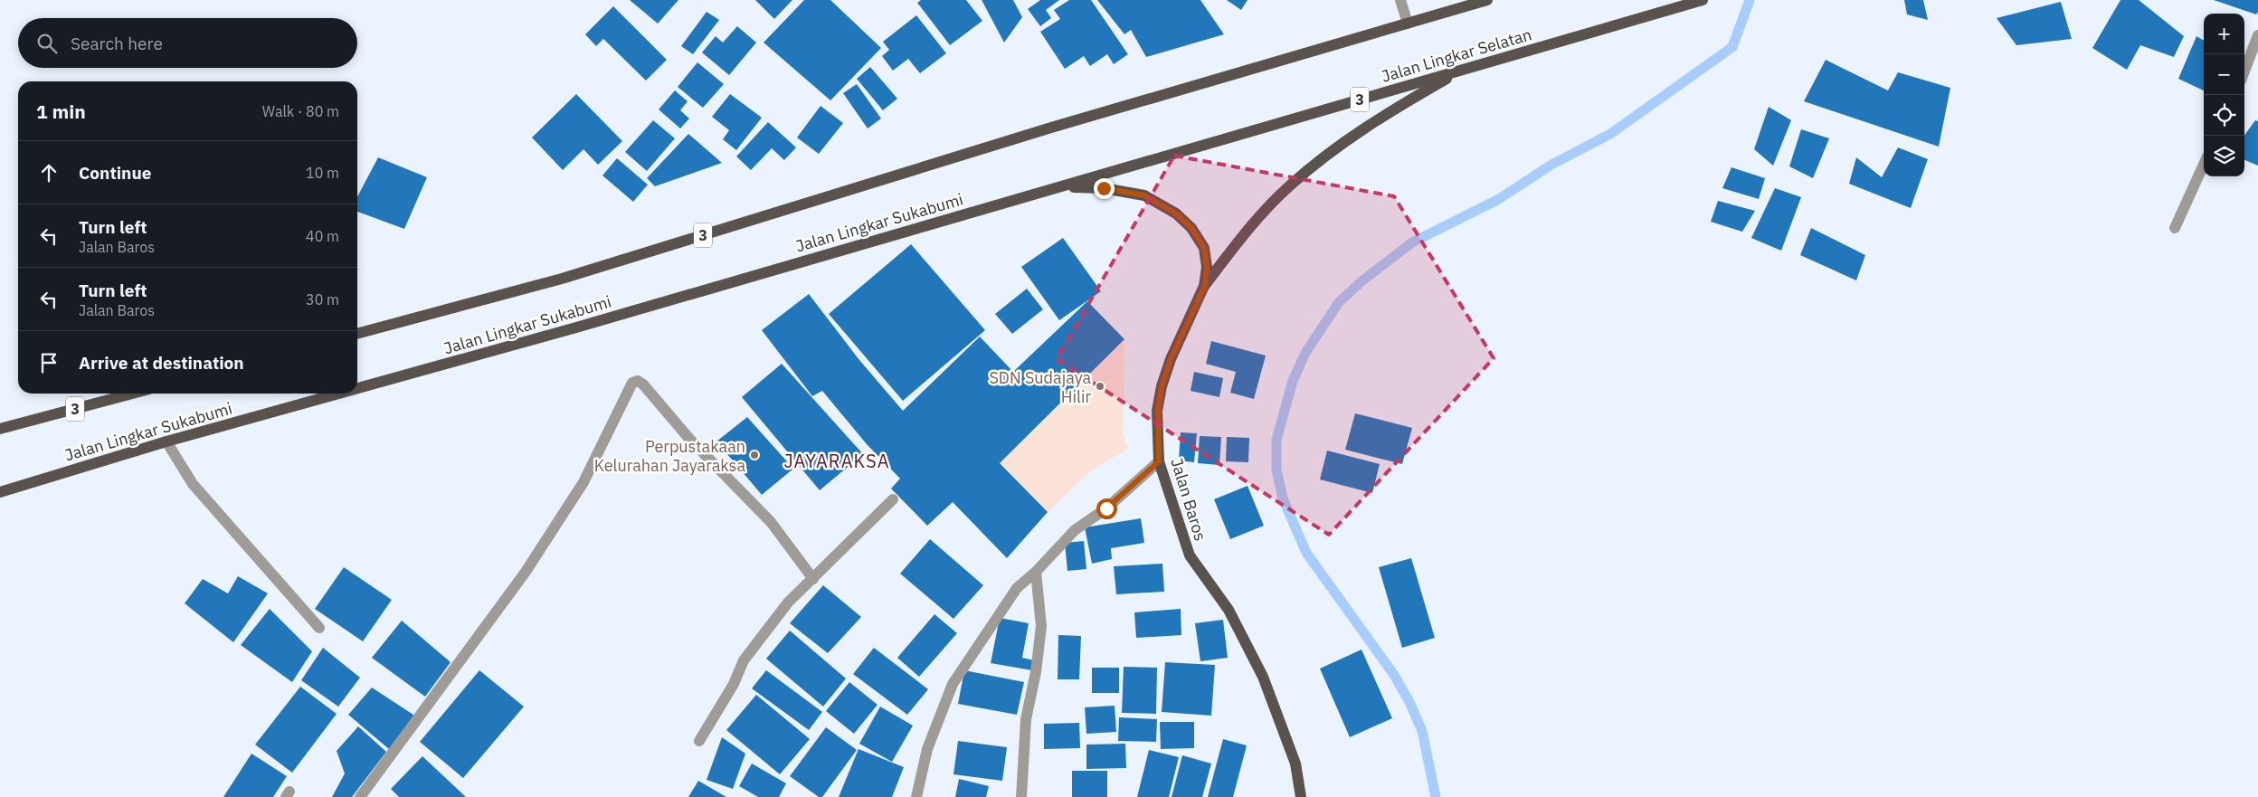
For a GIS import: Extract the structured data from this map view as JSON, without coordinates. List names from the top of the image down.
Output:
{
  "streets": {
    "main road": [
      "Jalan Lingkar Selatan",
      "3",
      "Jalan Lingkar Sukabumi",
      "Jalan Baros"
    ]
  },
  "crossings": [
    ["Jalan Lingkar Selatan", "Jalan Lingkar Sukabumi"],
    ["Jalan Lingkar Selatan", "Jalan Baros"],
    ["Jalan Lingkar Sukabumi", "Jalan Baros"]
  ],
  "districts": ["JAYARAKSA"],
  "places": ["SDN Sudajaya Hilir", "Perpustakaan Kelurahan Jayaraksa"],
  "page": {
    "map_buttons": ["+", "−"],
    "search": "Search here",
    "heading": ["1 min", "Walk · 80 m"],
    "list": [
      ["Continue", "10 m"],
      ["Turn left", "Jalan Baros", "40 m"],
      ["Turn left", "Jalan Baros", "30 m"],
      "Arrive at destination"
    ]
  }
}
